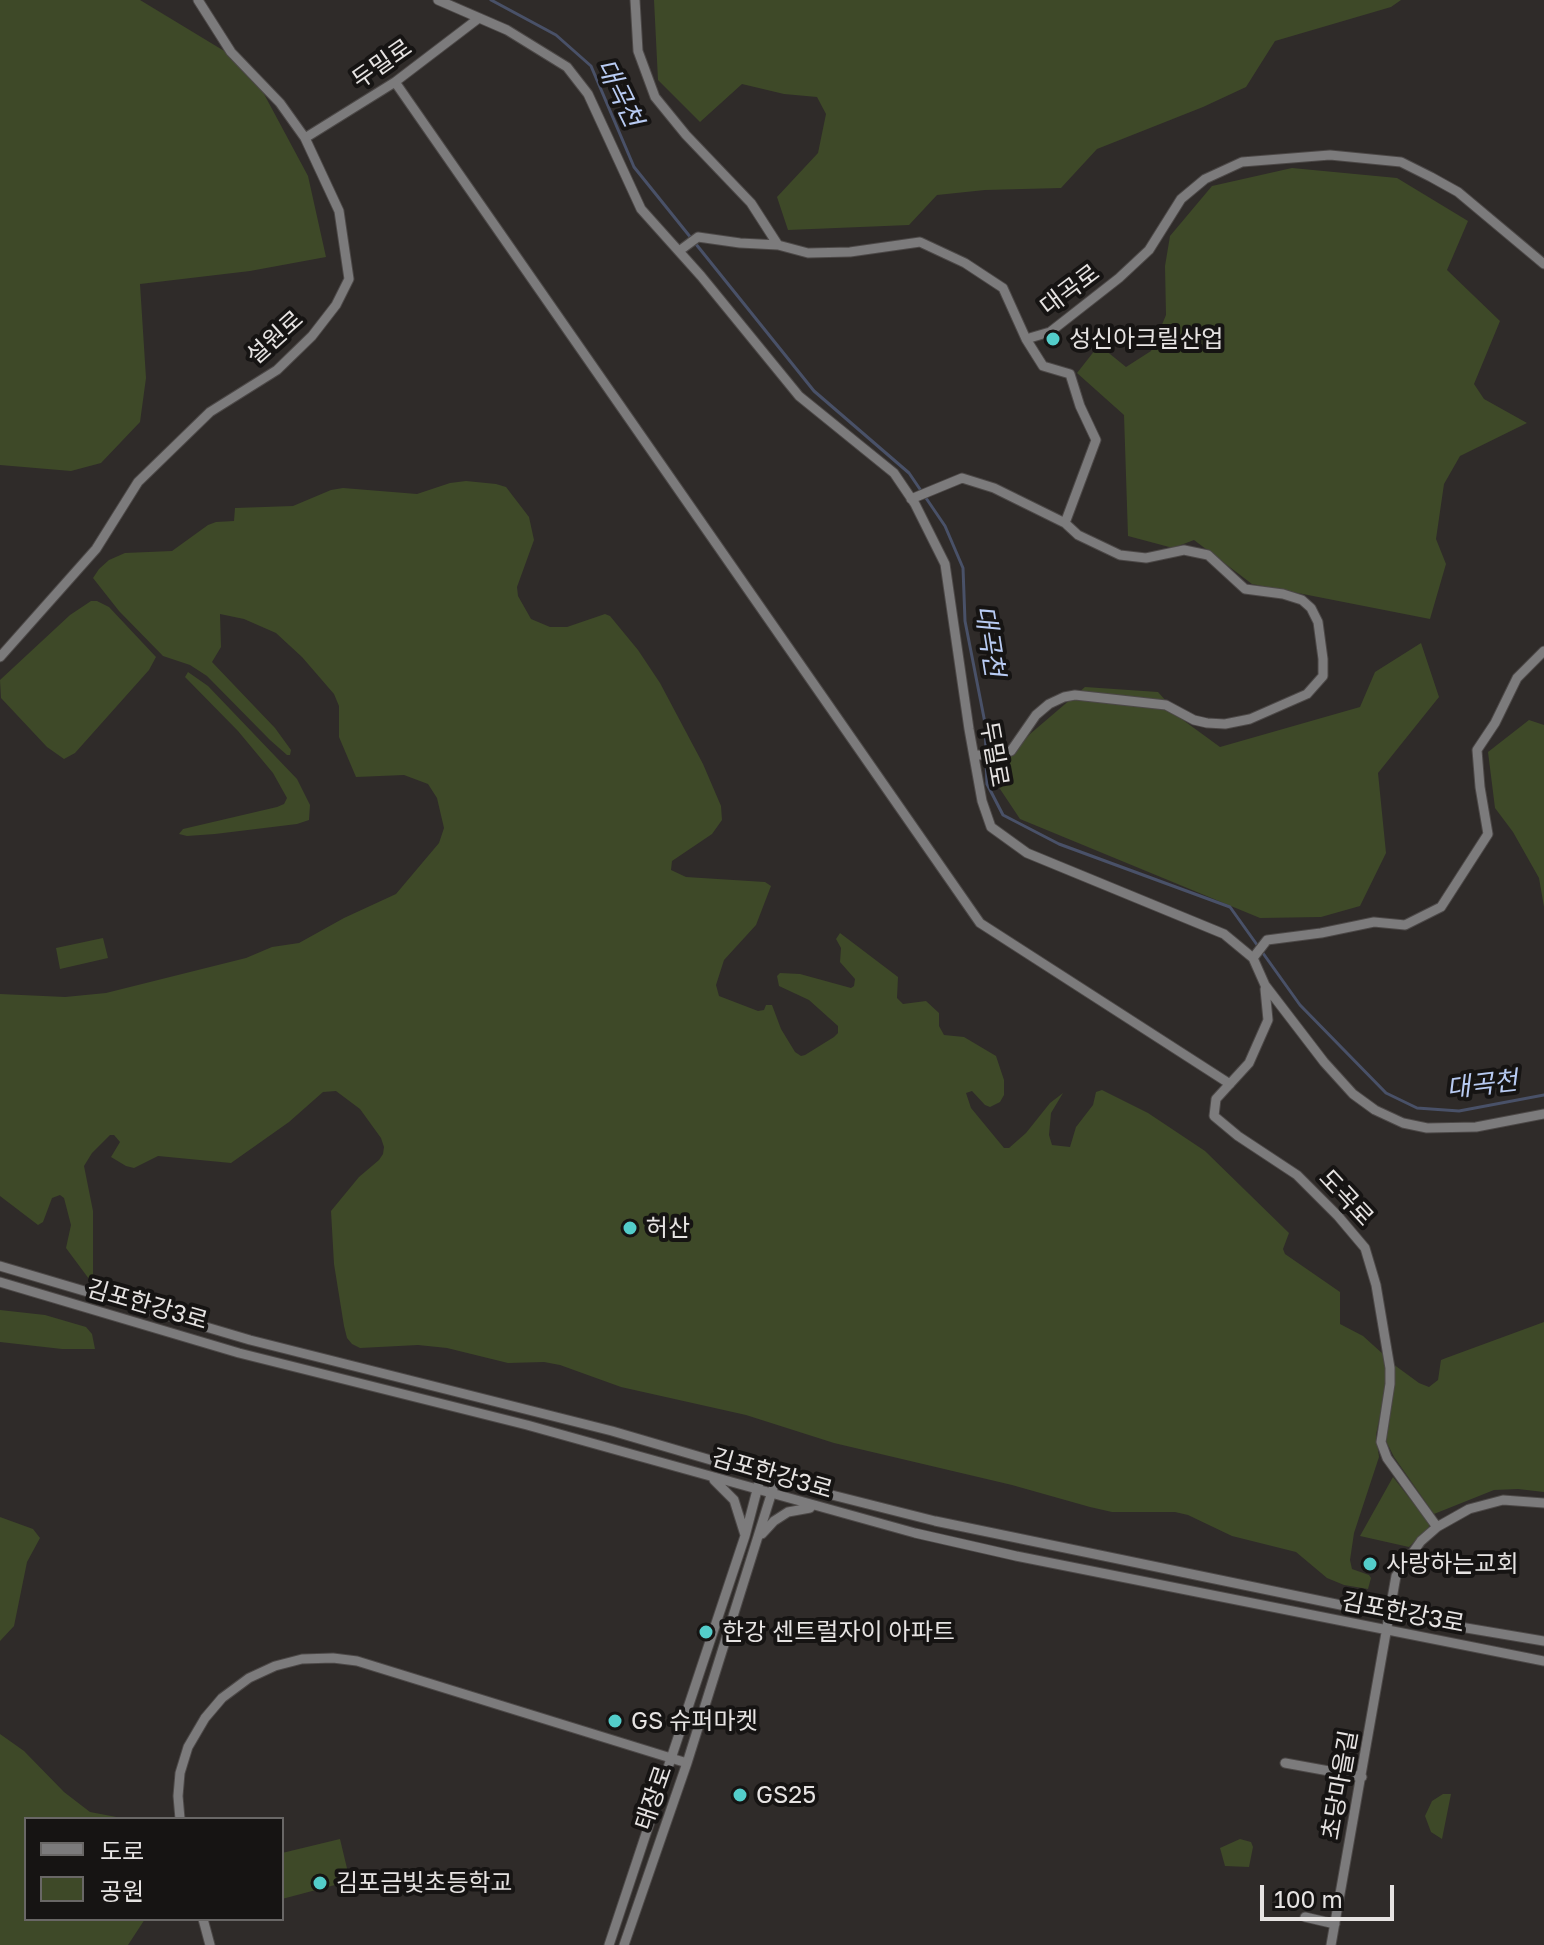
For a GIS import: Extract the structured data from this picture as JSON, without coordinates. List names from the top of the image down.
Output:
{
  "streets": {
    "street": [
      "두밀로",
      "대곡로",
      "설원로",
      "도곡로",
      "김포한강3로",
      "초당마을길",
      "태장로"
    ]
  },
  "crossings": [
    ["두밀로", "대곡로"],
    ["두밀로", "설원로"],
    ["도곡로", "초당마을길"],
    ["김포한강3로", "초당마을길"],
    ["김포한강3로", "태장로"]
  ],
  "water": ["대곡천"],
  "places": [
    "성신아크릴산업",
    "허산",
    "사랑하는교회",
    "한강 센트럴자이 아파트",
    "GS 슈퍼마켓",
    "GS25",
    "김포금빛초등학교"
  ],
  "legend": ["도로", "공원"],
  "scale_bar": "100 m"
}
